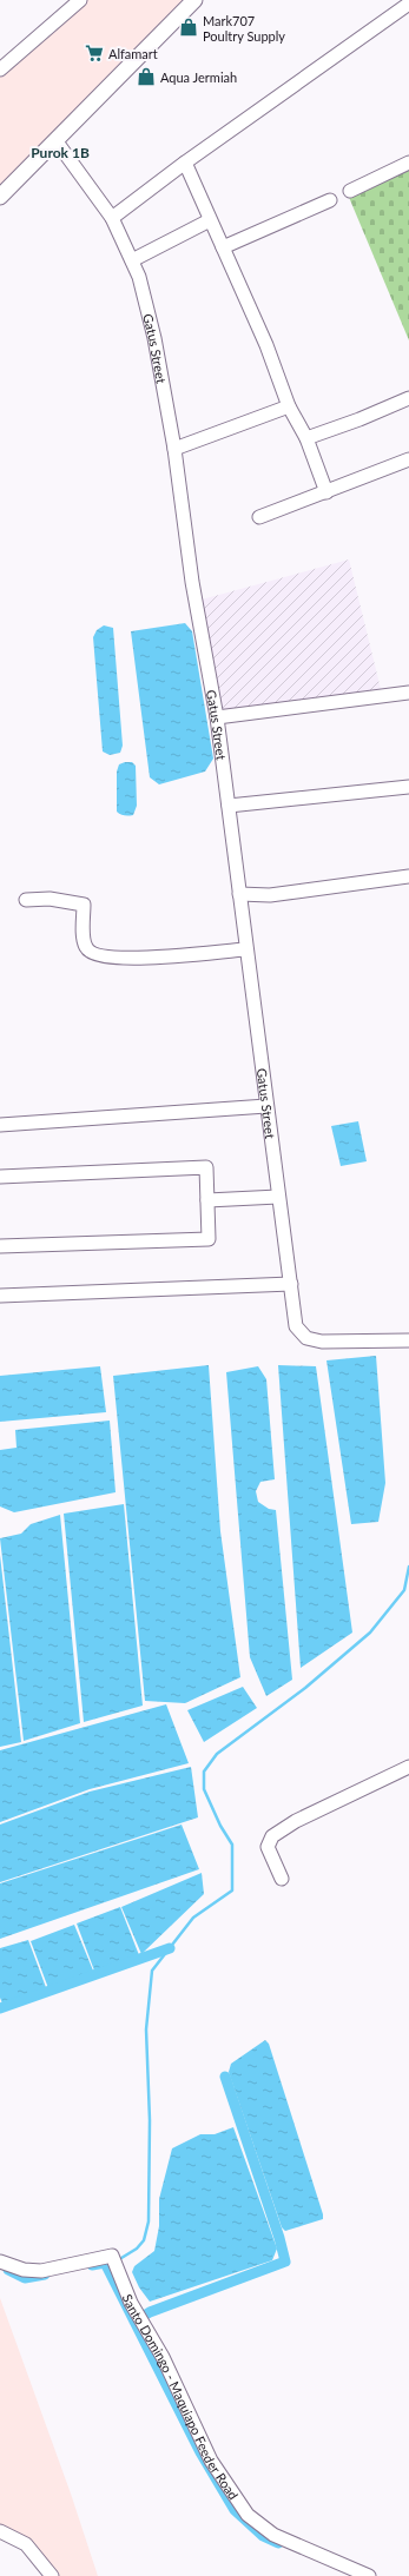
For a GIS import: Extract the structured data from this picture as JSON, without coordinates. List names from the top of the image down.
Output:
{
  "streets": {
    "street": ["Gatus Street", "Santo Domingo - Maquiapo Feeder Road"]
  },
  "districts": ["Purok 1B"],
  "places": {
    "shop": ["Mark707 Poultry Supply", "Aqua Jermiah"],
    "supermarket": ["Alfamart"]
  }
}
